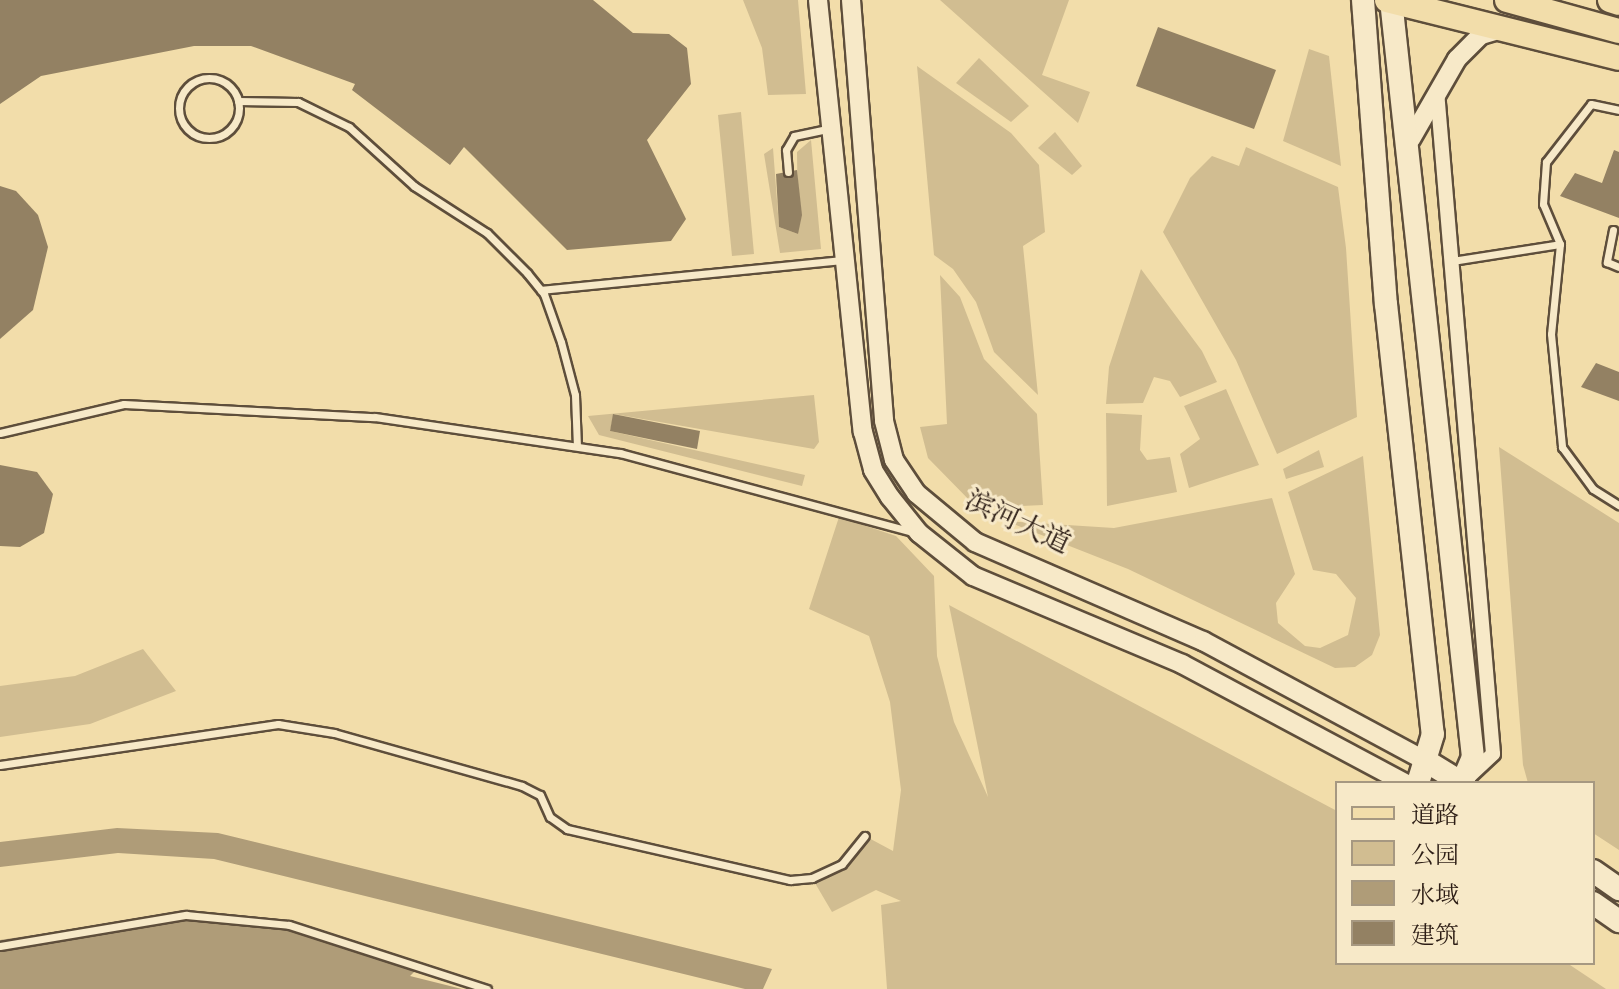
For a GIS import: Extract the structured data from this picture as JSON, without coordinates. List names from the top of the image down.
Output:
{
  "streets": {
    "main road": ["滨河大道"]
  },
  "legend": [
    "道路",
    "公园",
    "水域",
    "建筑"
  ]
}
